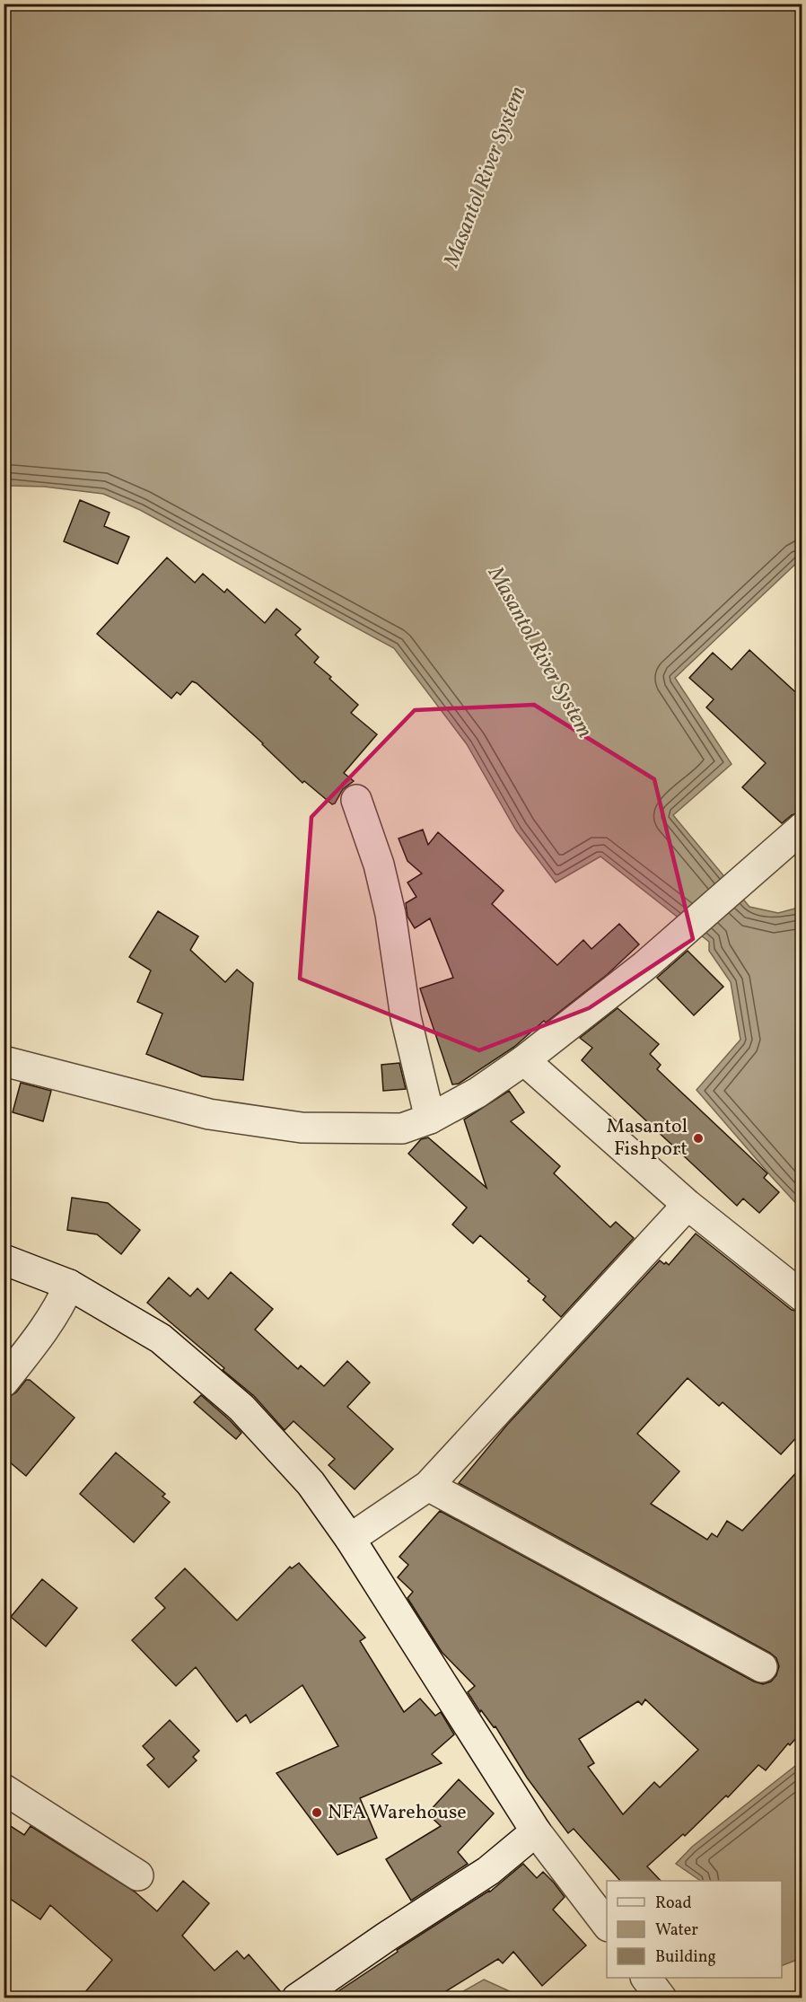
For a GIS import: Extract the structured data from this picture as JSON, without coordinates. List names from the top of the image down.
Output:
{
  "water": ["Masantol River System"],
  "places": ["Masantol Fishport", "NFA Warehouse"],
  "legend": ["Road", "Water", "Building"]
}
